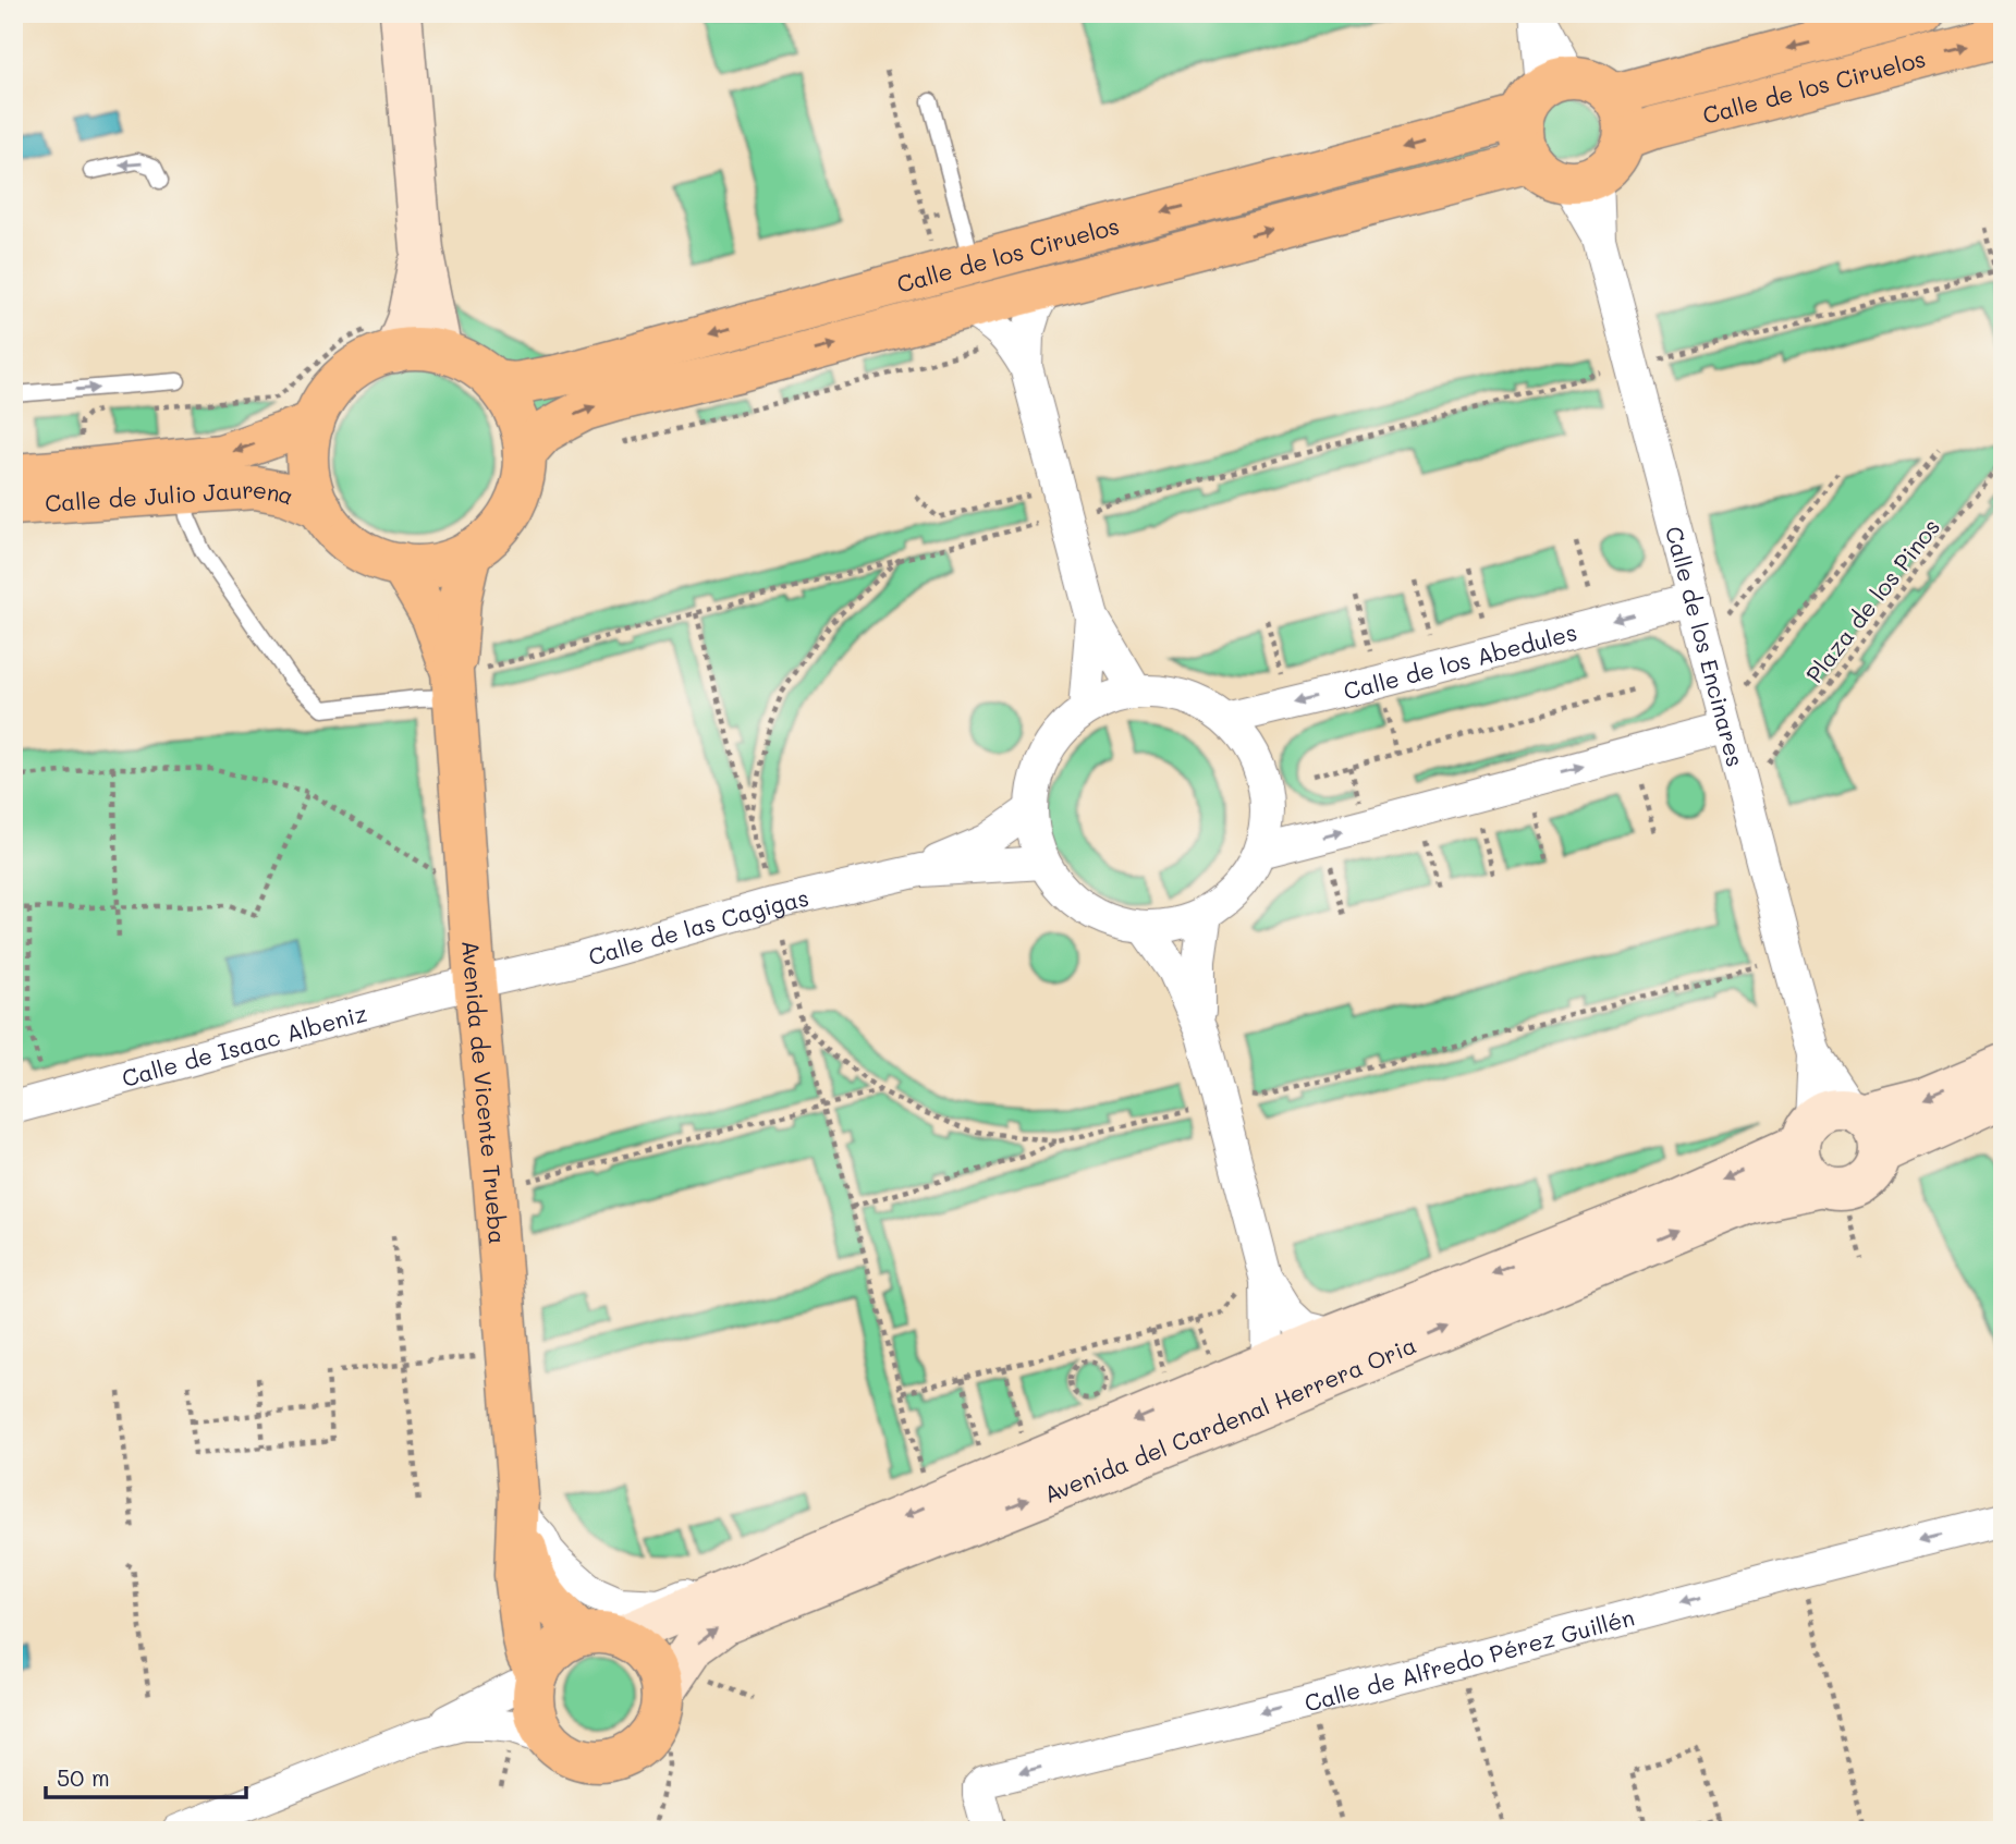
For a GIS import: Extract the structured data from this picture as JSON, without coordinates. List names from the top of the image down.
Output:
{
  "streets": {
    "main road": [
      "Calle de los Ciruelos",
      "Calle de Julio Jaurena",
      "Avenida de Vicente Trueba",
      "Avenida del Cardenal Herrera Oria"
    ],
    "street": [
      "Calle de los Encinares",
      "Calle de los Abedules",
      "Calle de las Cagigas",
      "Calle de Isaac Albeniz",
      "Calle de Alfredo Pérez Guillén"
    ],
    "path": ["Plaza de los Pinos"]
  },
  "crossings": [
    ["Calle de los Ciruelos", "Calle de Julio Jaurena"],
    ["Calle de los Ciruelos", "Calle de los Encinares"],
    ["Calle de los Ciruelos", "Avenida de Vicente Trueba"],
    ["Calle de Julio Jaurena", "Avenida de Vicente Trueba"],
    ["Calle de los Encinares", "Calle de los Abedules"],
    ["Calle de los Encinares", "Avenida del Cardenal Herrera Oria"],
    ["Calle de los Abedules", "Calle de las Cagigas"],
    ["Calle de las Cagigas", "Calle de Isaac Albeniz"],
    ["Calle de las Cagigas", "Avenida de Vicente Trueba"],
    ["Calle de Isaac Albeniz", "Avenida de Vicente Trueba"],
    ["Avenida de Vicente Trueba", "Avenida del Cardenal Herrera Oria"]
  ],
  "one_way": ["Calle de Alfredo Pérez Guillén"],
  "scale_bar": "50 m"
}
